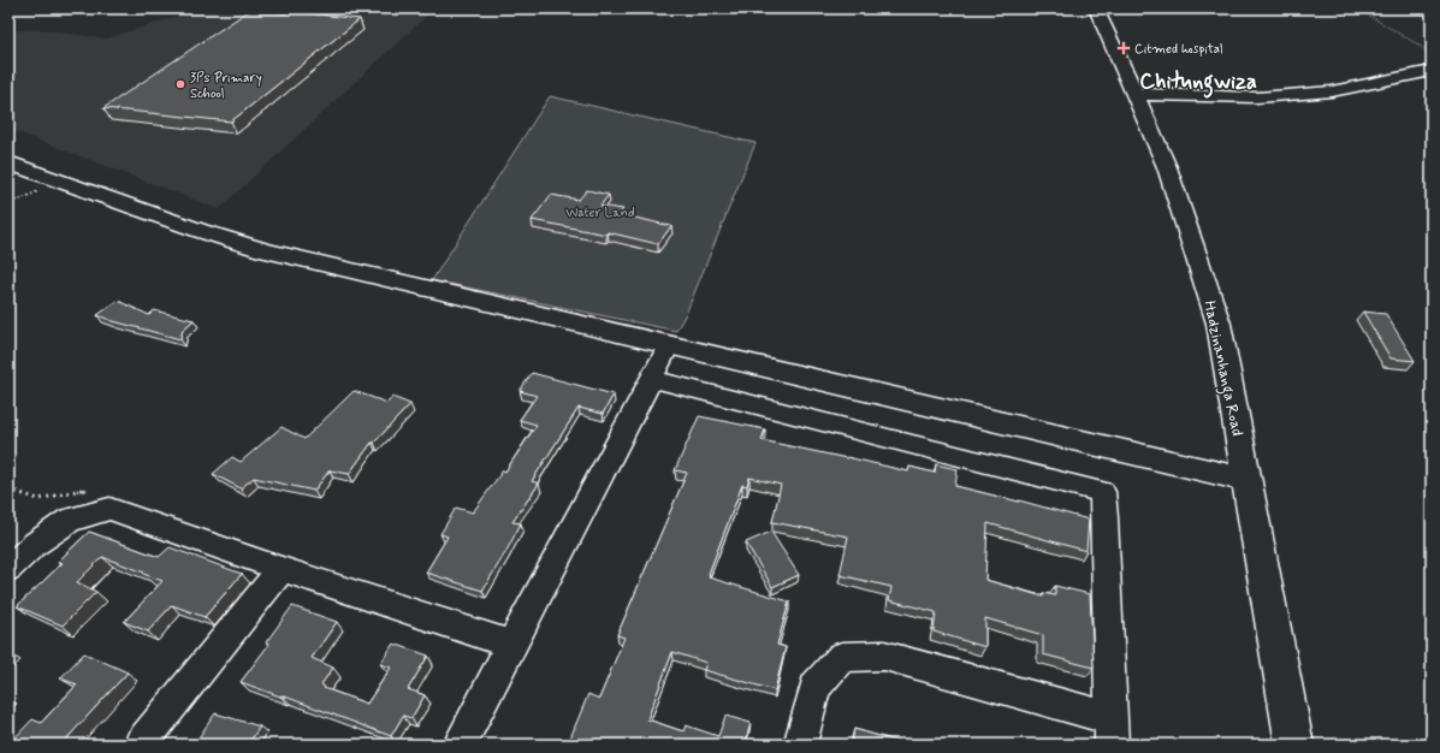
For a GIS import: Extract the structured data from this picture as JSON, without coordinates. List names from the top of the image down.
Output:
{
  "streets": {
    "street": ["Hadzinanhanga Road"]
  },
  "districts": ["Chitungwiza"],
  "parks": ["Water Land"],
  "places": {
    "health": ["Citmed hospital"],
    "other": ["3Ps Primary School"]
  }
}
